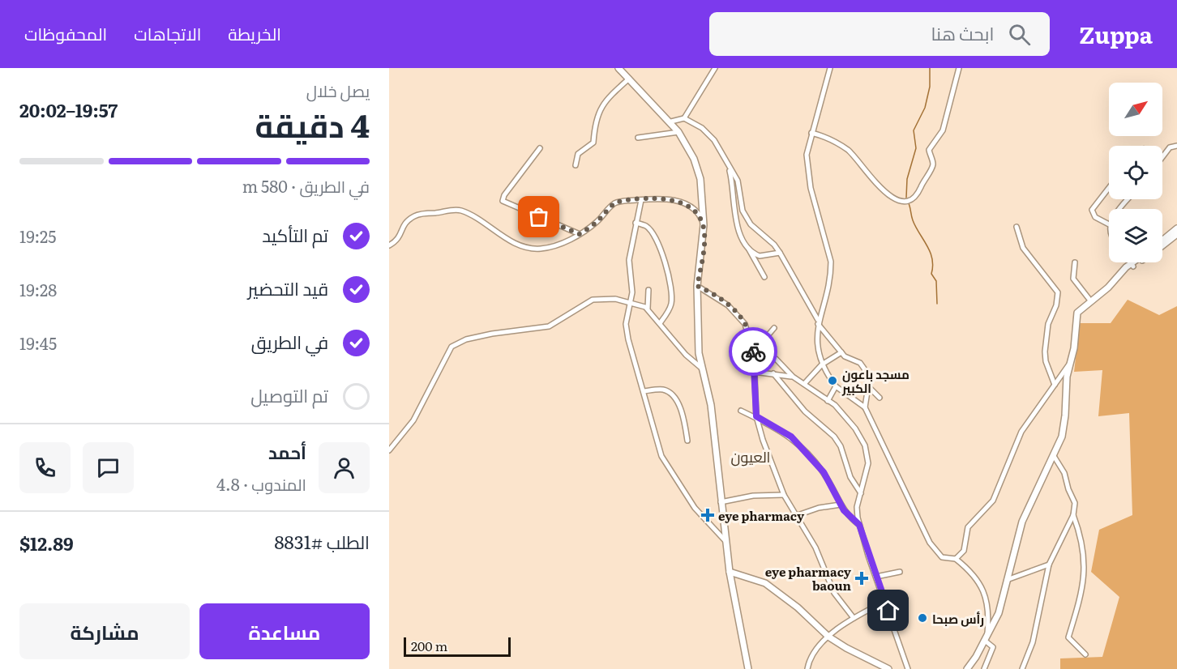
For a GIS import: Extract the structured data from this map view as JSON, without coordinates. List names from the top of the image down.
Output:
{
  "districts": ["العيون"],
  "places": {
    "other": ["مسجد باعون الكبير", "رأس صبحا"],
    "health": ["eye pharmacy", "eye pharmacy baoun"]
  },
  "scale_bar": "200 m",
  "north": "top right",
  "page": {
    "header": "Zuppa",
    "search": "ابحث هنا",
    "nav": ["الخريطة", "الاتجاهات", "المحفوظات"],
    "heading": ["4 دقيقة", "يصل خلال", "19:57–20:02"],
    "panel": [
      "أحمد",
      "المندوب · 4.8",
      "الطلب #8831",
      "$12.89"
    ],
    "bar": "في الطريق · 580 m",
    "list": [
      ["تم التأكيد", "19:25"],
      ["قيد التحضير", "19:28"],
      ["في الطريق", "19:45"],
      "تم التوصيل"
    ],
    "buttons": ["مساعدة", "مشاركة"],
    "scale": "200 m"
  }
}
